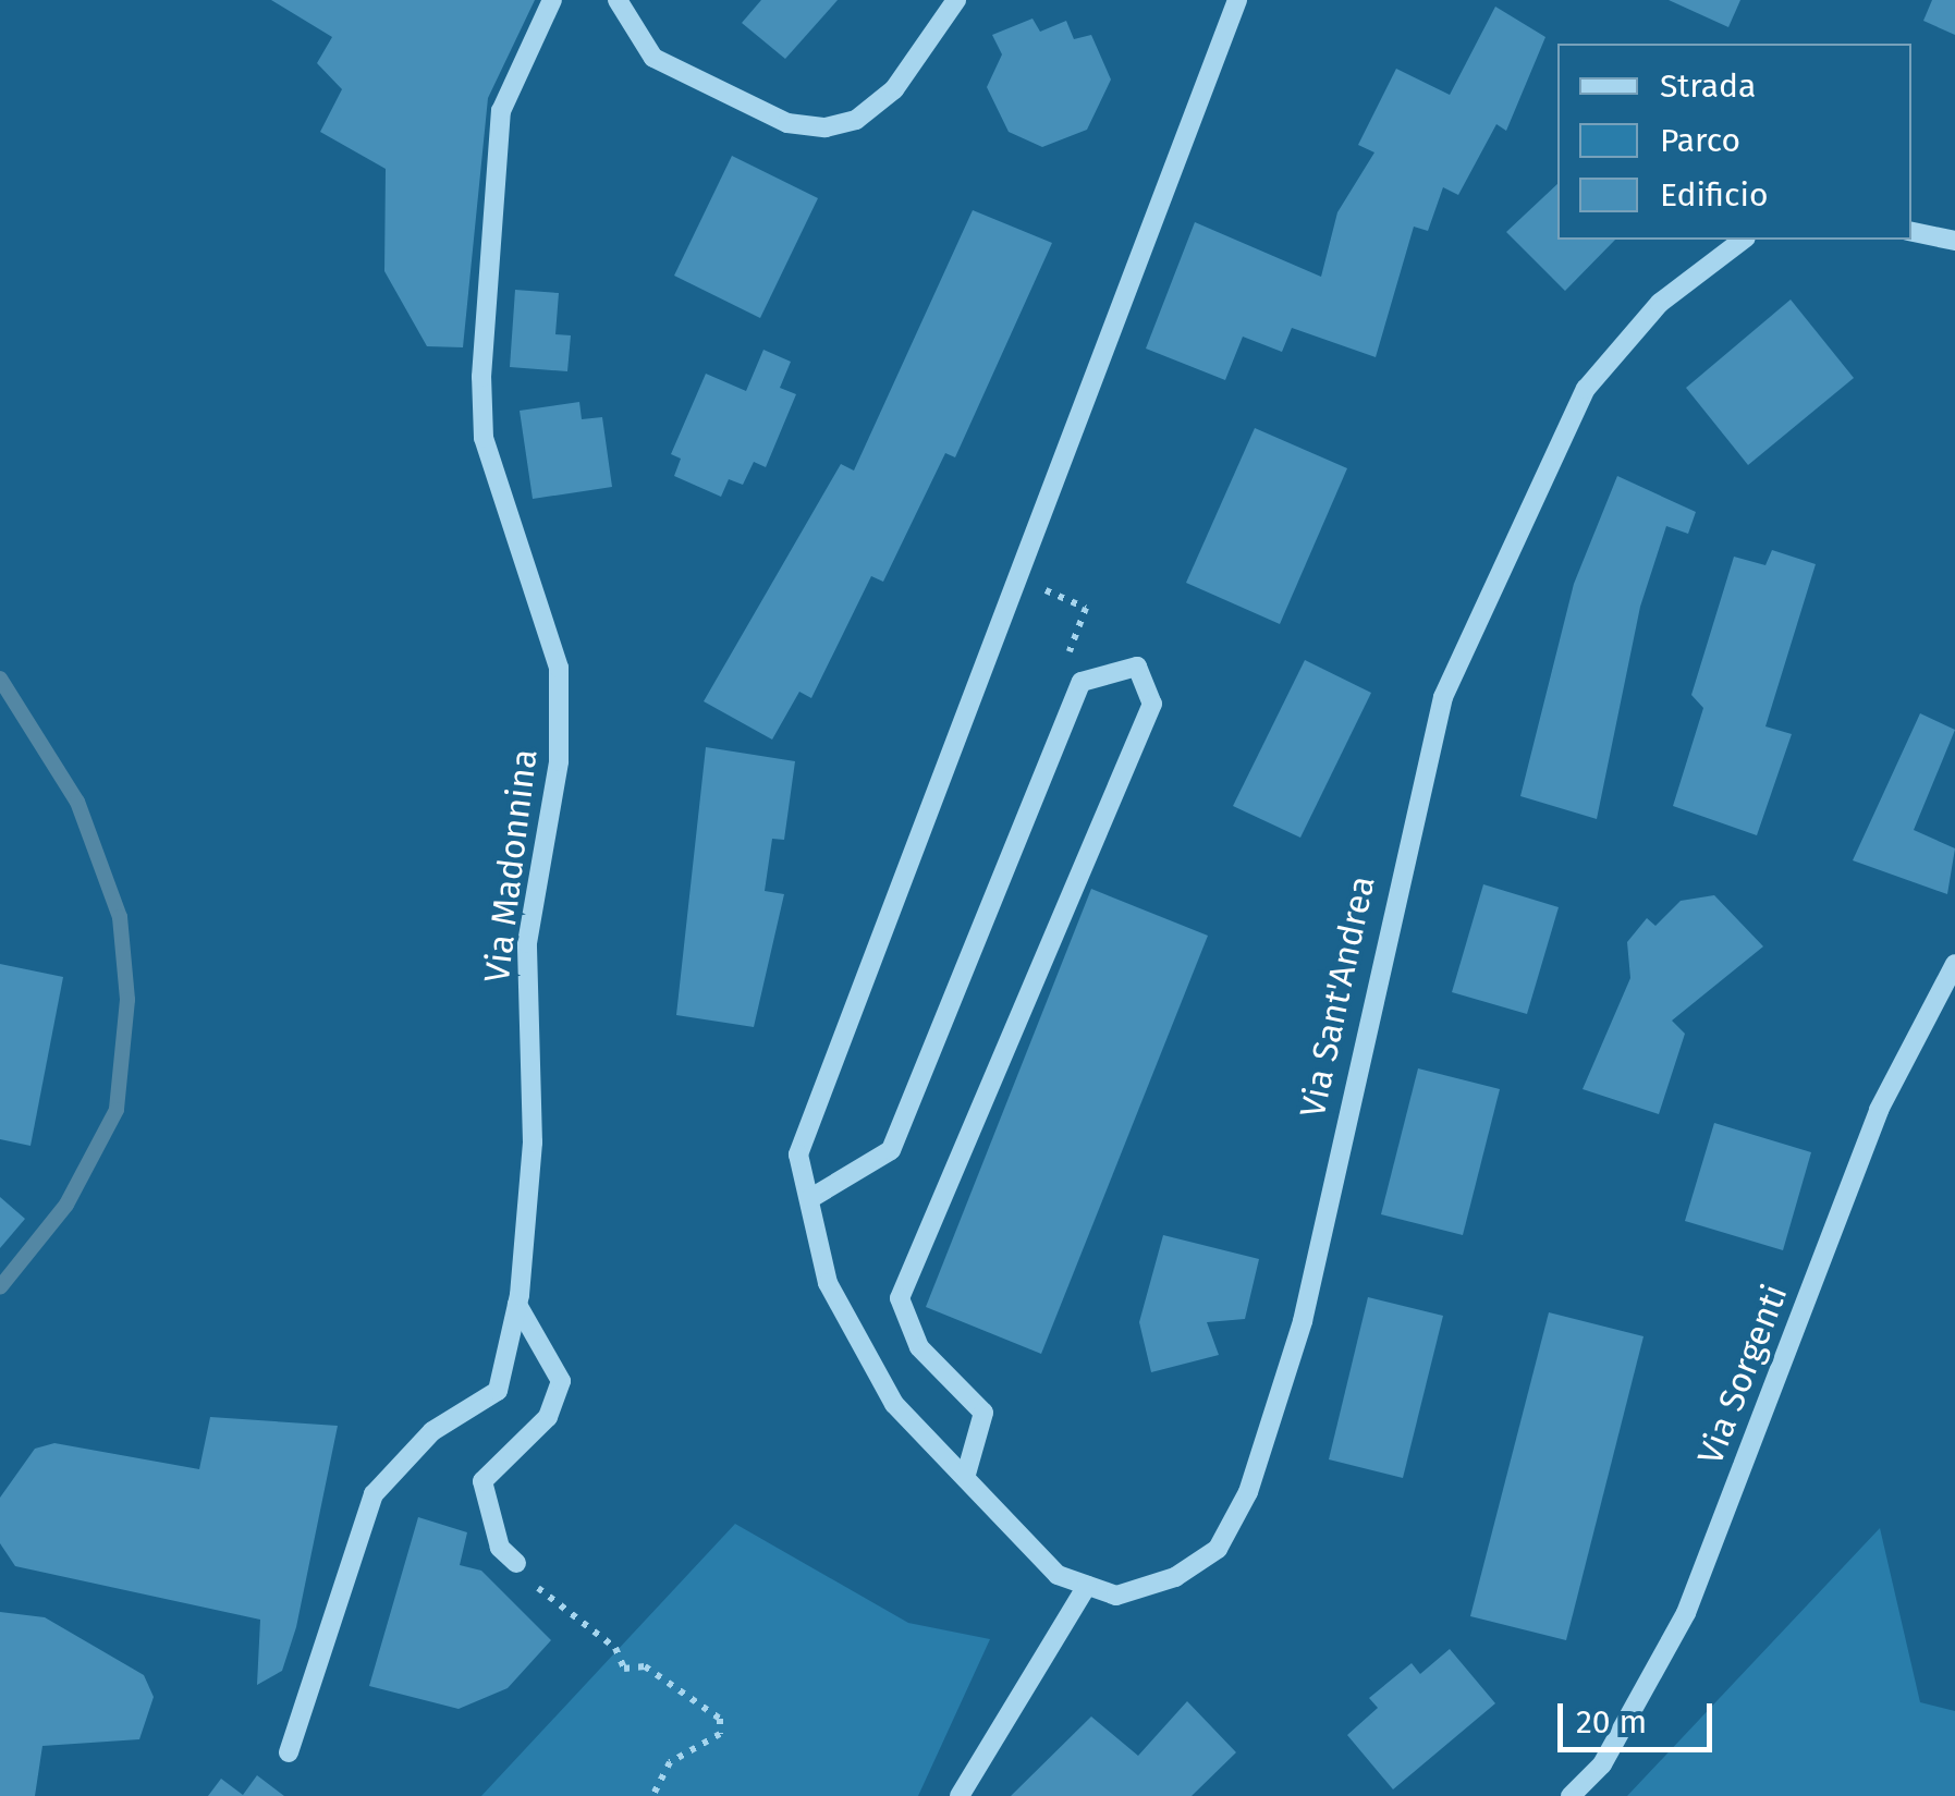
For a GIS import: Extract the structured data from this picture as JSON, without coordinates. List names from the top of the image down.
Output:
{
  "streets": {
    "street": ["Via Madonnina", "Via Sant'Andrea", "Via Sorgenti"]
  },
  "legend": ["Strada", "Parco", "Edificio"],
  "scale_bar": "20 m"
}
